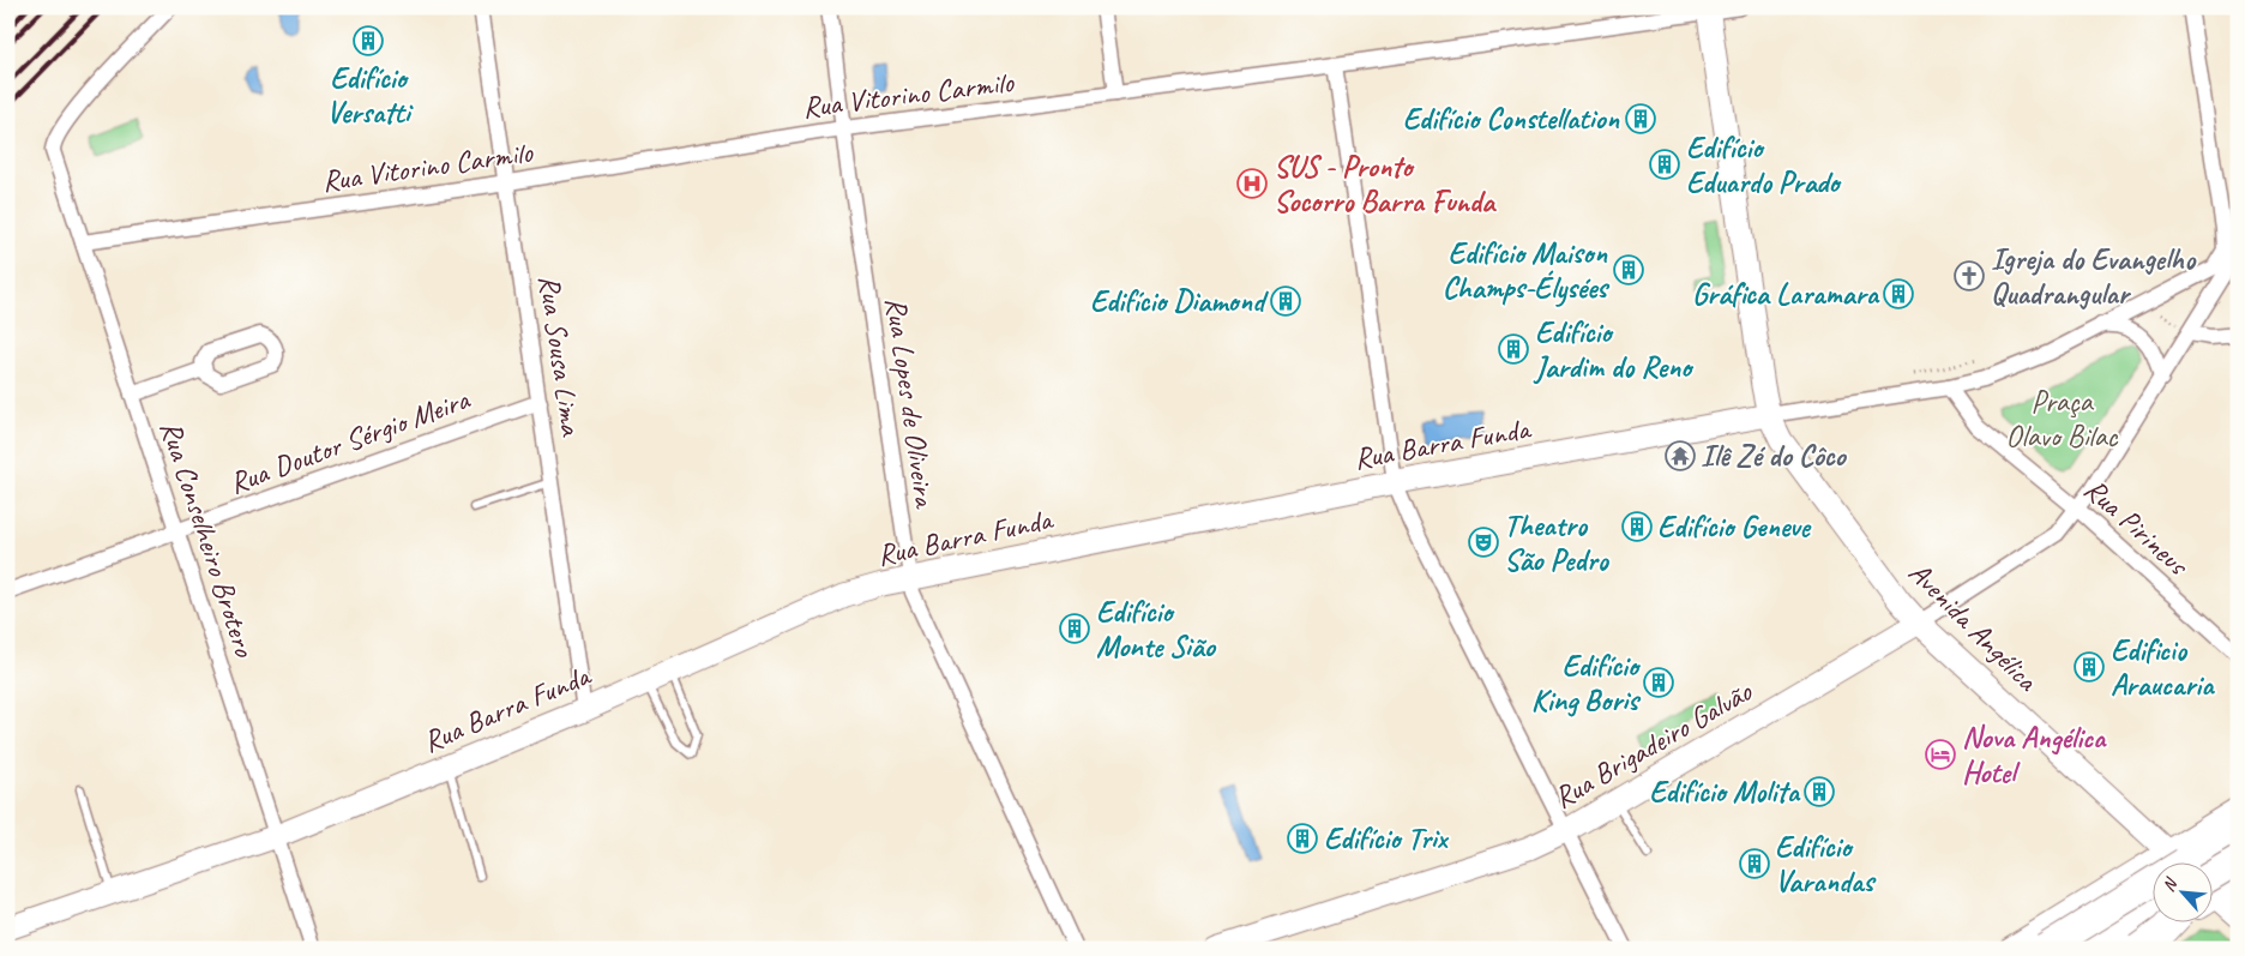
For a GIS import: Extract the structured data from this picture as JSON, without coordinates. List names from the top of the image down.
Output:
{
  "streets": {
    "street": [
      "Rua Vitorino Carmilo",
      "Rua Sousa Lima",
      "Rua Lopes de Oliveira",
      "Rua Doutor Sérgio Meira",
      "Rua Barra Funda",
      "Rua Pirineus",
      "Rua Conselheiro Brotero",
      "Avenida Angélica",
      "Rua Brigadeiro Galvão"
    ]
  },
  "crossings": [
    ["Rua Vitorino Carmilo", "Rua Sousa Lima"],
    ["Rua Vitorino Carmilo", "Rua Lopes de Oliveira"],
    ["Rua Vitorino Carmilo", "Rua Conselheiro Brotero"],
    ["Rua Vitorino Carmilo", "Avenida Angélica"],
    ["Rua Sousa Lima", "Rua Doutor Sérgio Meira"],
    ["Rua Sousa Lima", "Rua Barra Funda"],
    ["Rua Lopes de Oliveira", "Rua Barra Funda"],
    ["Rua Doutor Sérgio Meira", "Rua Conselheiro Brotero"],
    ["Rua Barra Funda", "Rua Pirineus"],
    ["Rua Barra Funda", "Rua Conselheiro Brotero"],
    ["Rua Barra Funda", "Avenida Angélica"],
    ["Rua Pirineus", "Rua Brigadeiro Galvão"],
    ["Avenida Angélica", "Rua Brigadeiro Galvão"]
  ],
  "parks": ["Praça Olavo Bilac"],
  "places": {
    "building": [
      "Edifício Versatti",
      "Edifício Constellation",
      "Edifício Eduardo Prado",
      "Edifício Maison Champs-Élysées",
      "Gráfica Laramara",
      "Edifício Diamond",
      "Edifício Jardim do Reno",
      "Edifício Geneve",
      "Edifício Monte Sião",
      "Edificio Araucaria",
      "Edifício King Boris",
      "Edifício Molita",
      "Edifício Trix",
      "Edifício Varandas"
    ],
    "hospital": ["SUS - Pronto Socorro Barra Funda"],
    "church": ["Igreja do Evangelho Quadrangular"],
    "temple": ["Ilê Zé do Côco"],
    "theatre": ["Theatro São Pedro"],
    "hotel": ["Nova Angélica Hotel"]
  },
  "north": "top left"
}
